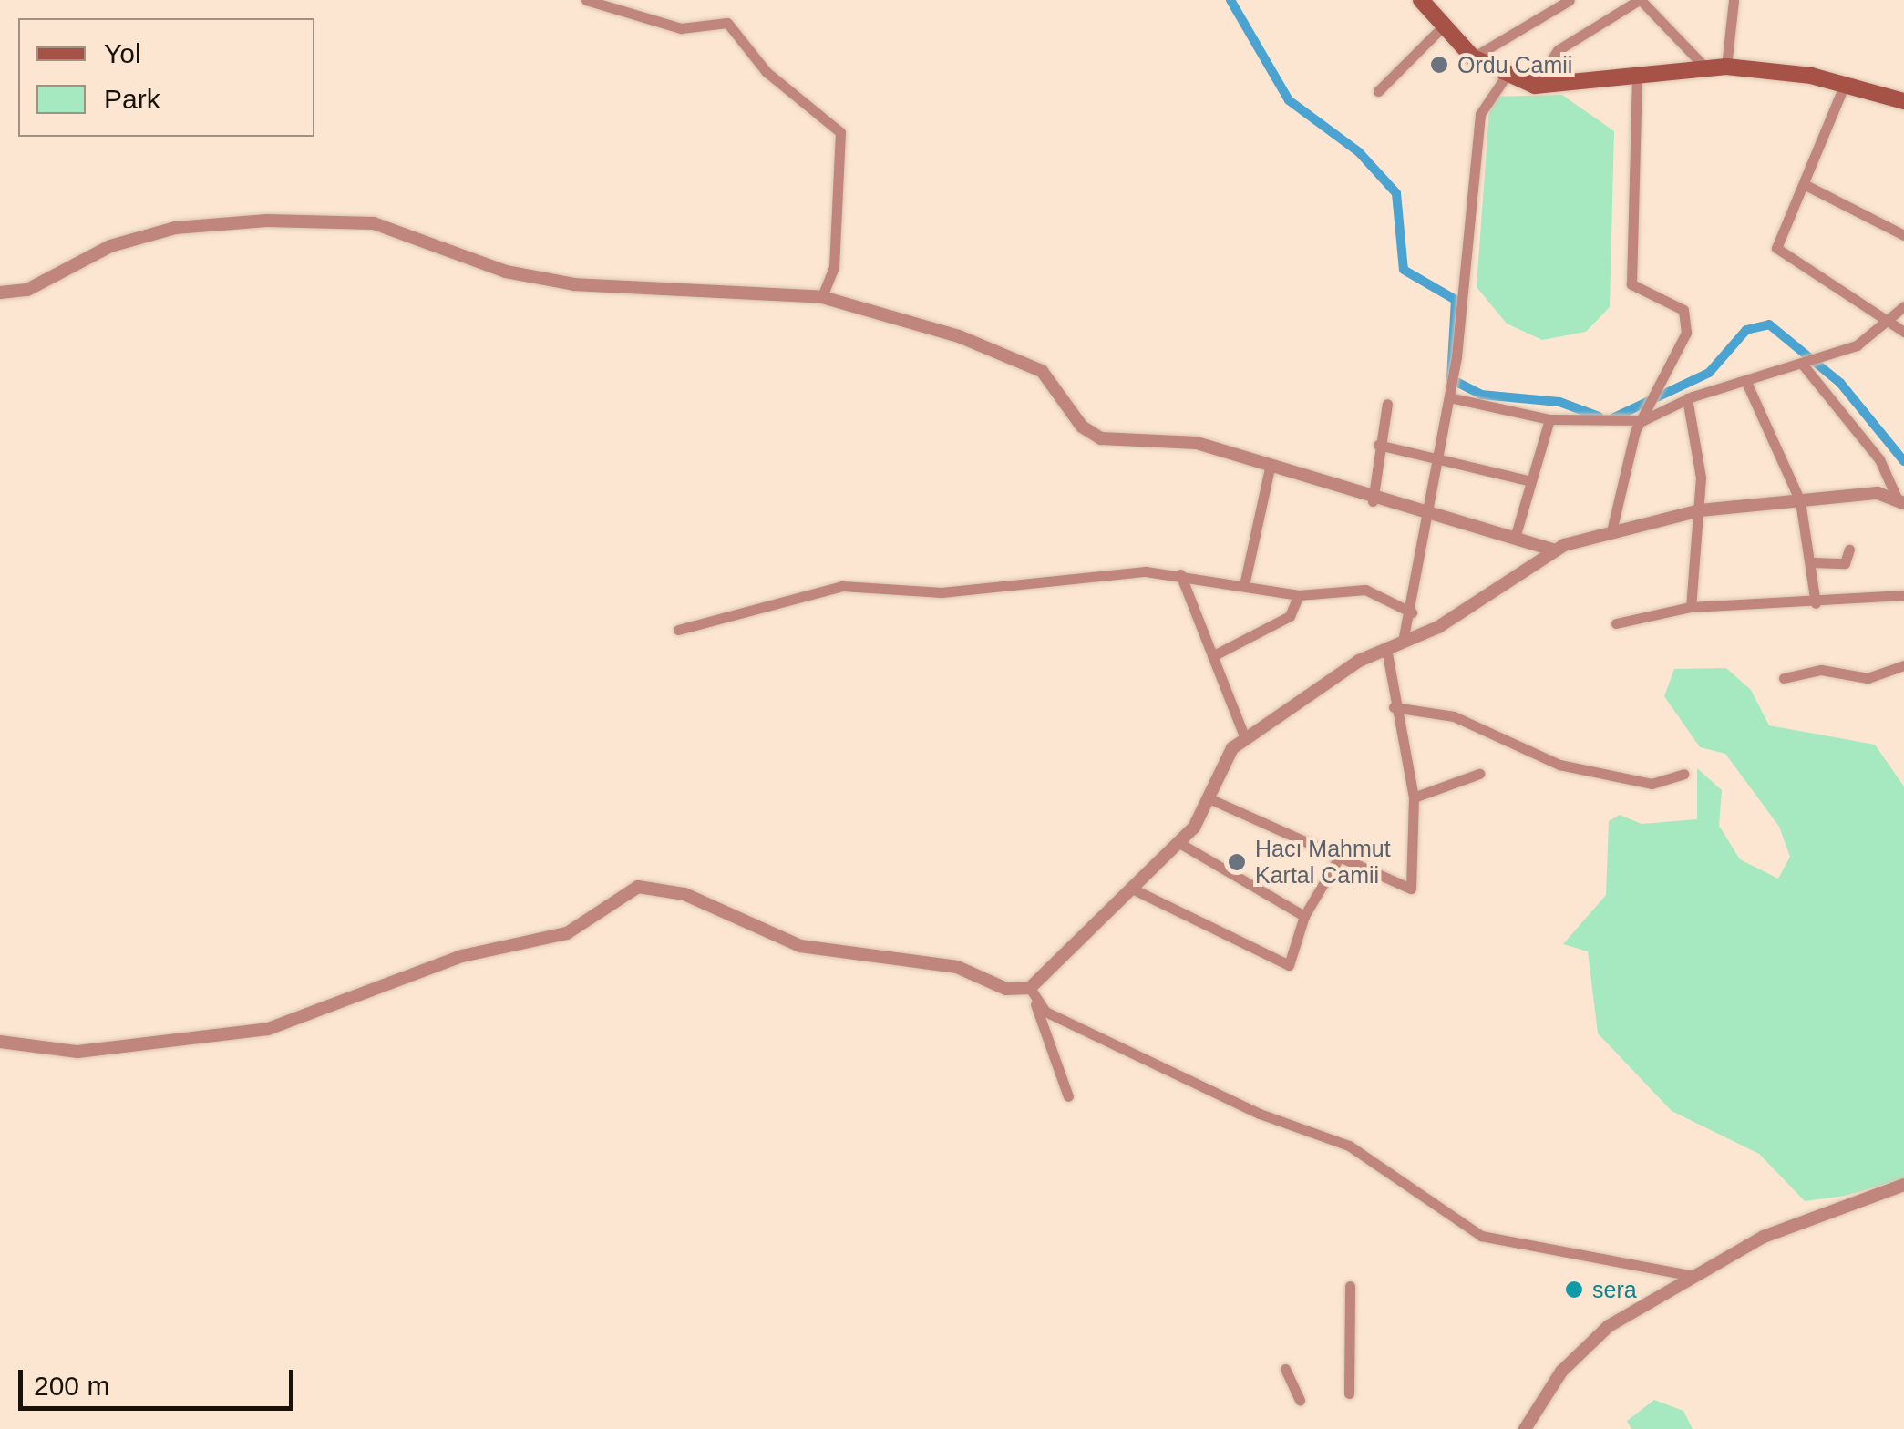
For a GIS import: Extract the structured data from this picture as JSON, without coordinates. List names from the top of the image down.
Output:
{
  "places": ["Ordu Camii", "Hacı Mahmut Kartal Camii", "sera"],
  "legend": ["Yol", "Park"],
  "scale_bar": "200 m"
}
